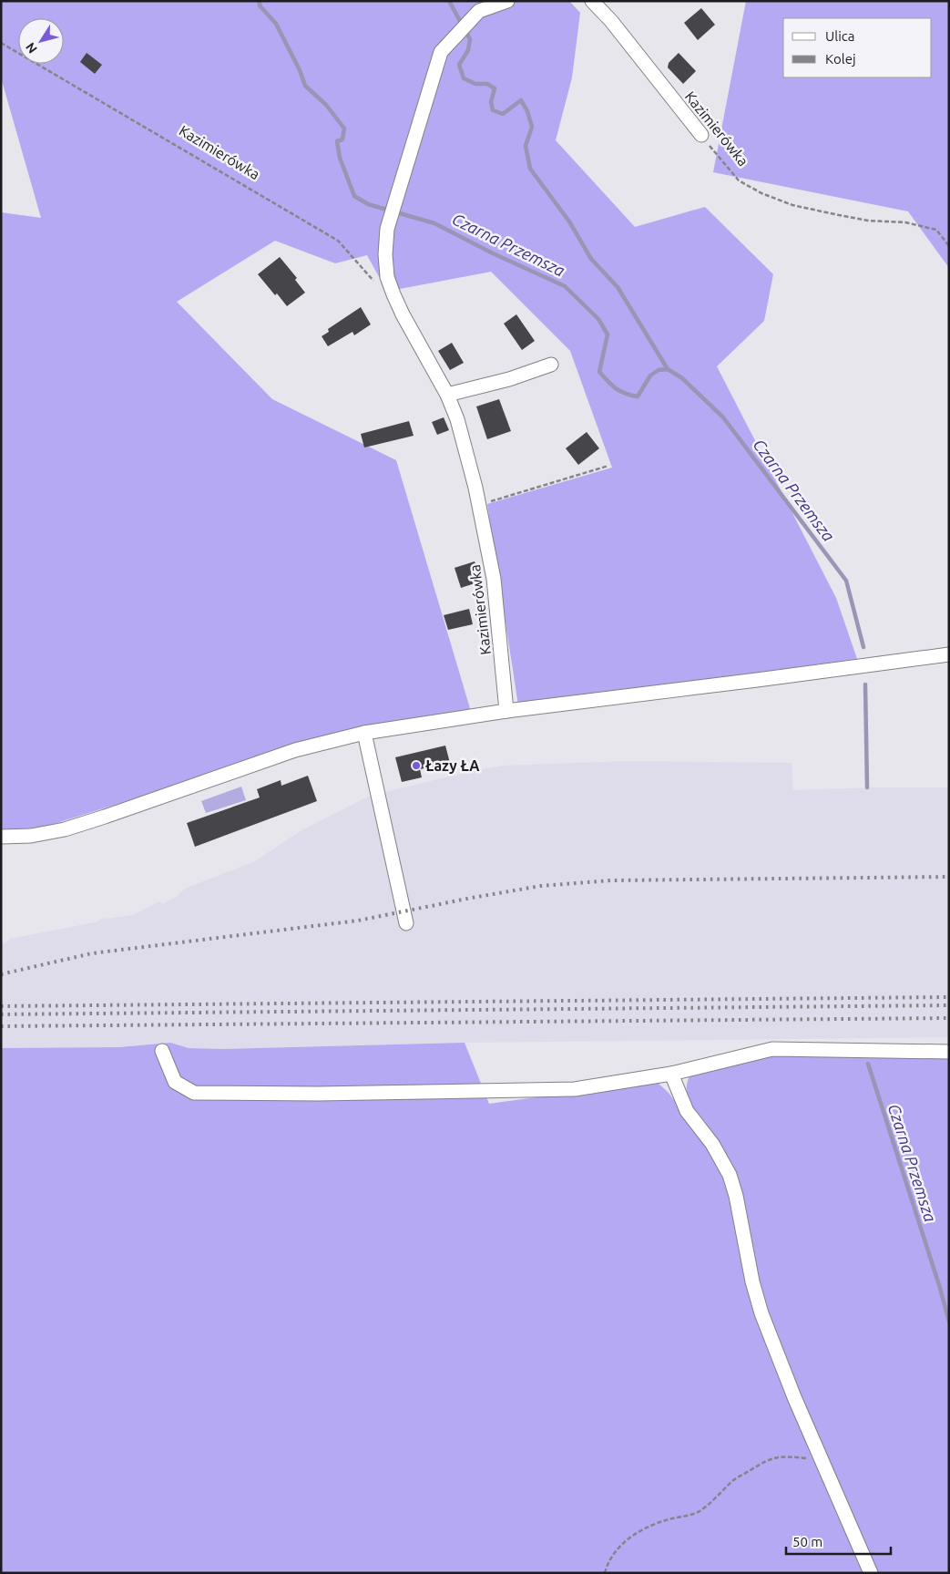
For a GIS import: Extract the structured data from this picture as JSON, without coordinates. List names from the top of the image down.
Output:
{
  "streets": {
    "street": ["Kazimierówka"]
  },
  "water": ["Czarna Przemsza"],
  "places": ["Łazy ŁA"],
  "legend": ["Ulica", "Kolej"],
  "scale_bar": "50 m",
  "north": "bottom left"
}
